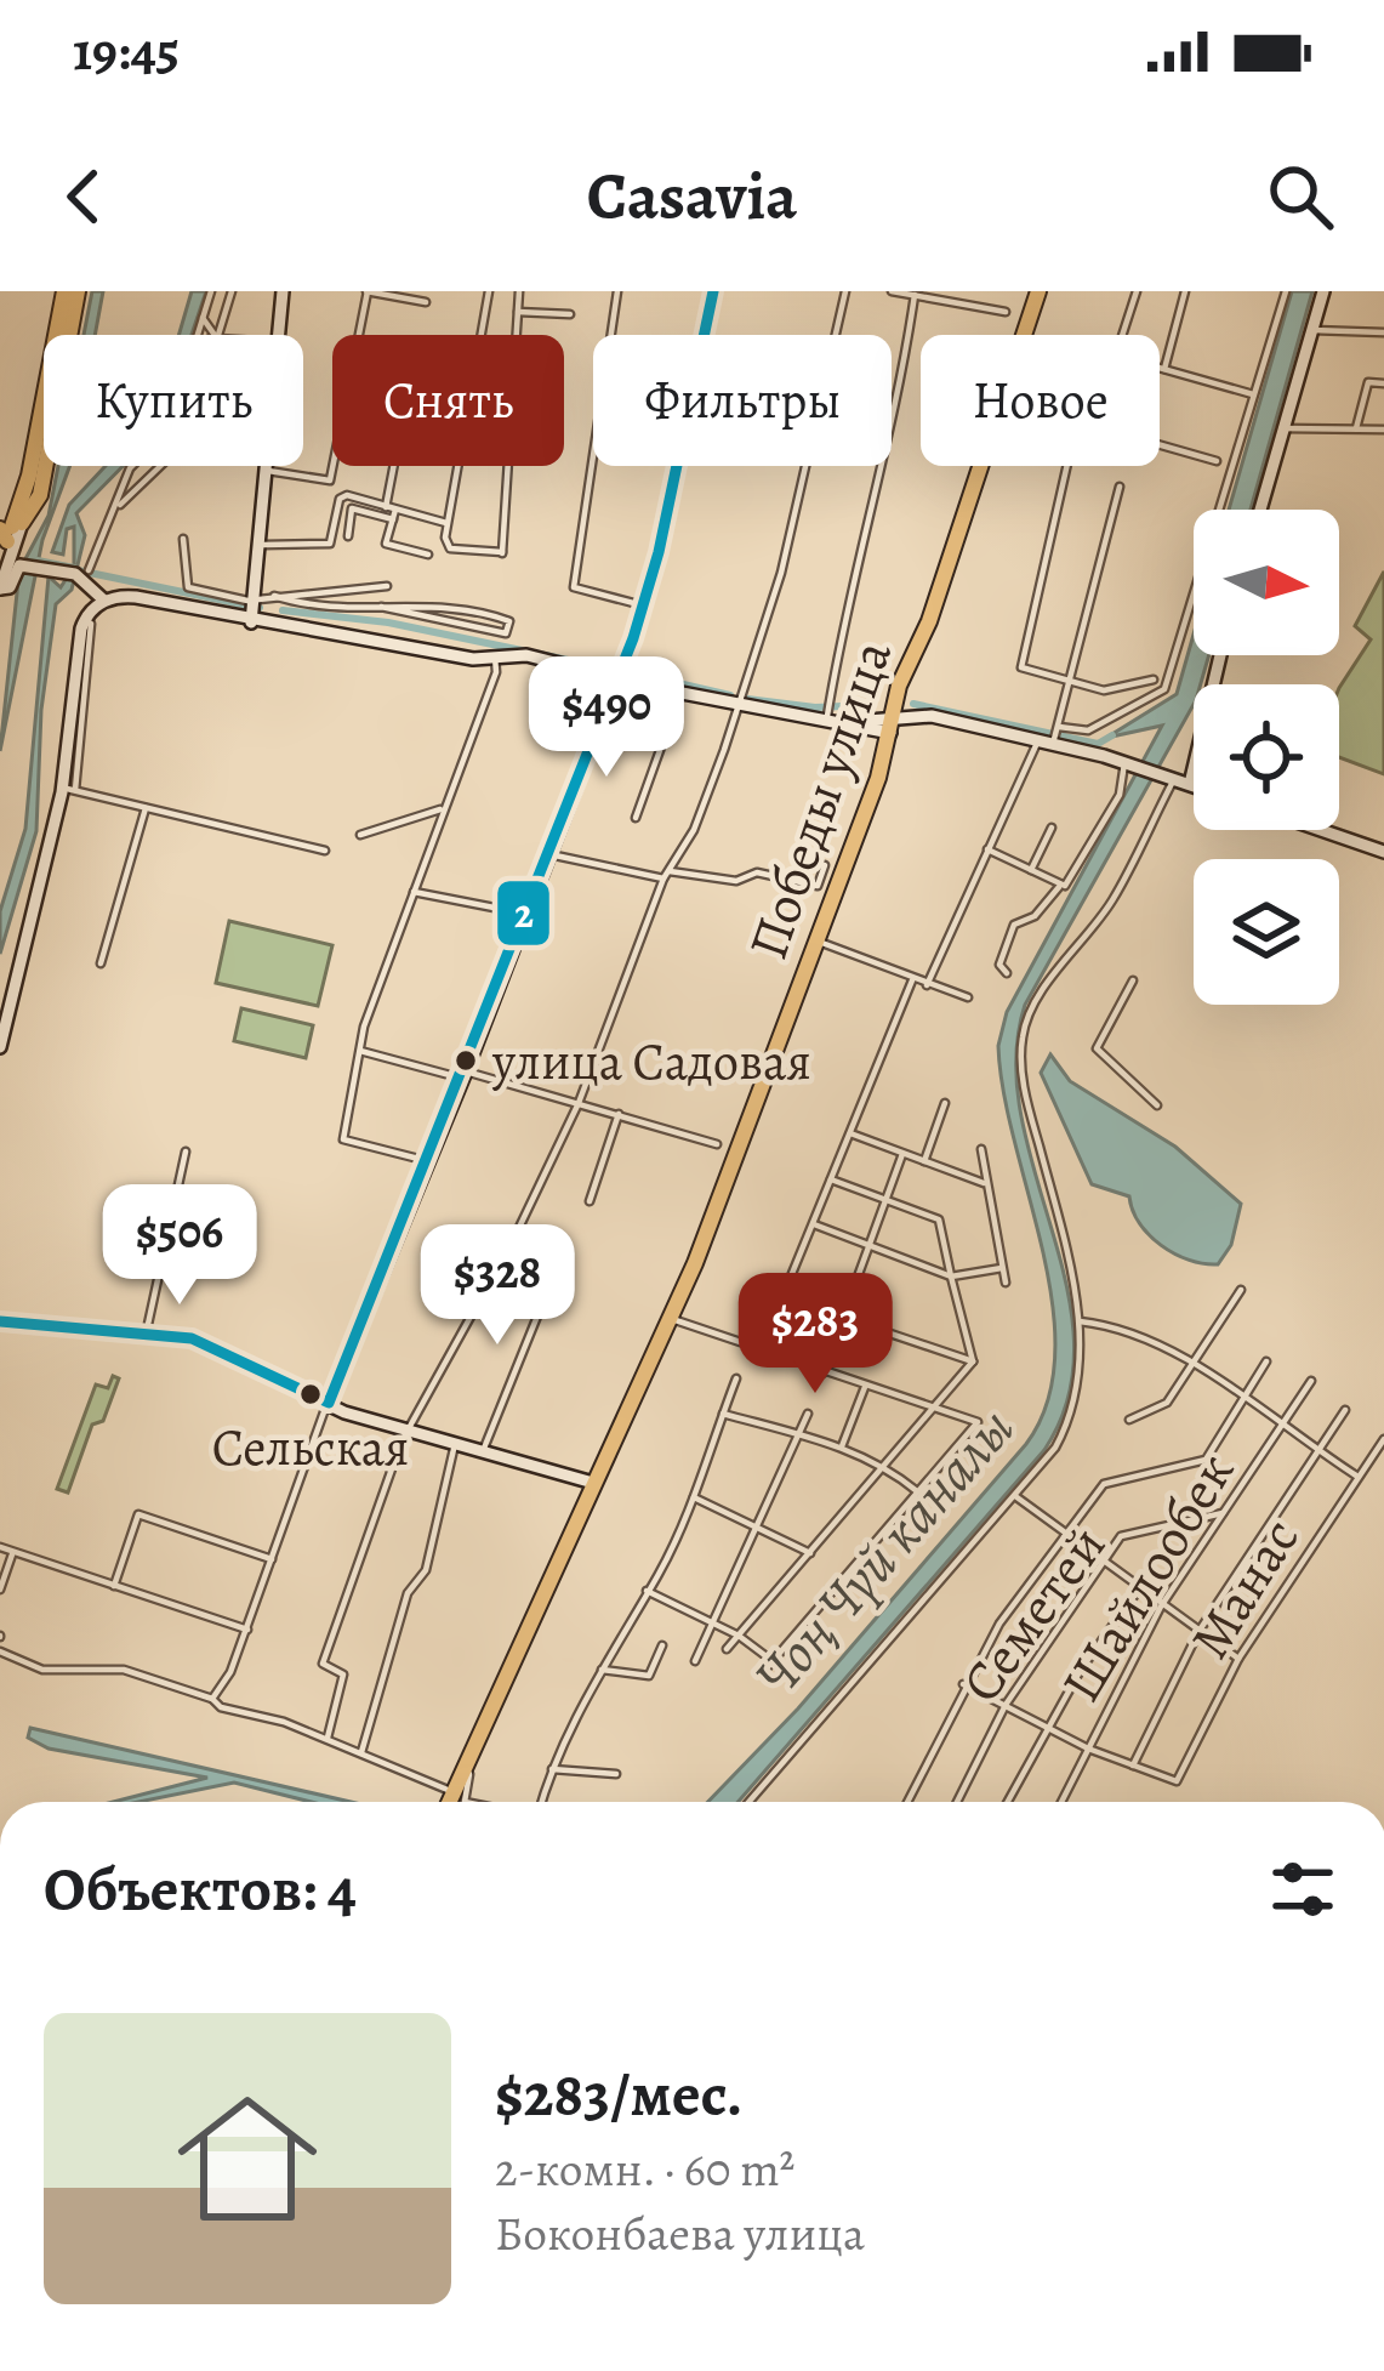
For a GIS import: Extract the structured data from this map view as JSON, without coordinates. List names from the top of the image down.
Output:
{
  "streets": {
    "main road": ["Победы улица"],
    "street": ["Шайлообек", "Манас", "Семетей"]
  },
  "crossings": [
    ["Шайлообек", "Семетей"]
  ],
  "water": ["Чоң Чүй каналы"],
  "places": ["улица Садовая", "Сельская"],
  "lines": ["transit line 2"],
  "north": "right",
  "page": {
    "status": "19:45",
    "header": "Casavia",
    "chip": [
      "Купить",
      "Снять",
      "Фильтры",
      "Новое"
    ],
    "price": [
      "$490",
      "$506",
      "$328",
      "$283"
    ],
    "heading": "Объектов: 4",
    "list": [
      {
        "name": "$283/мес.",
        "note": "2-комн. · 60 m² · Боконбаева улица"
      }
    ]
  }
}
